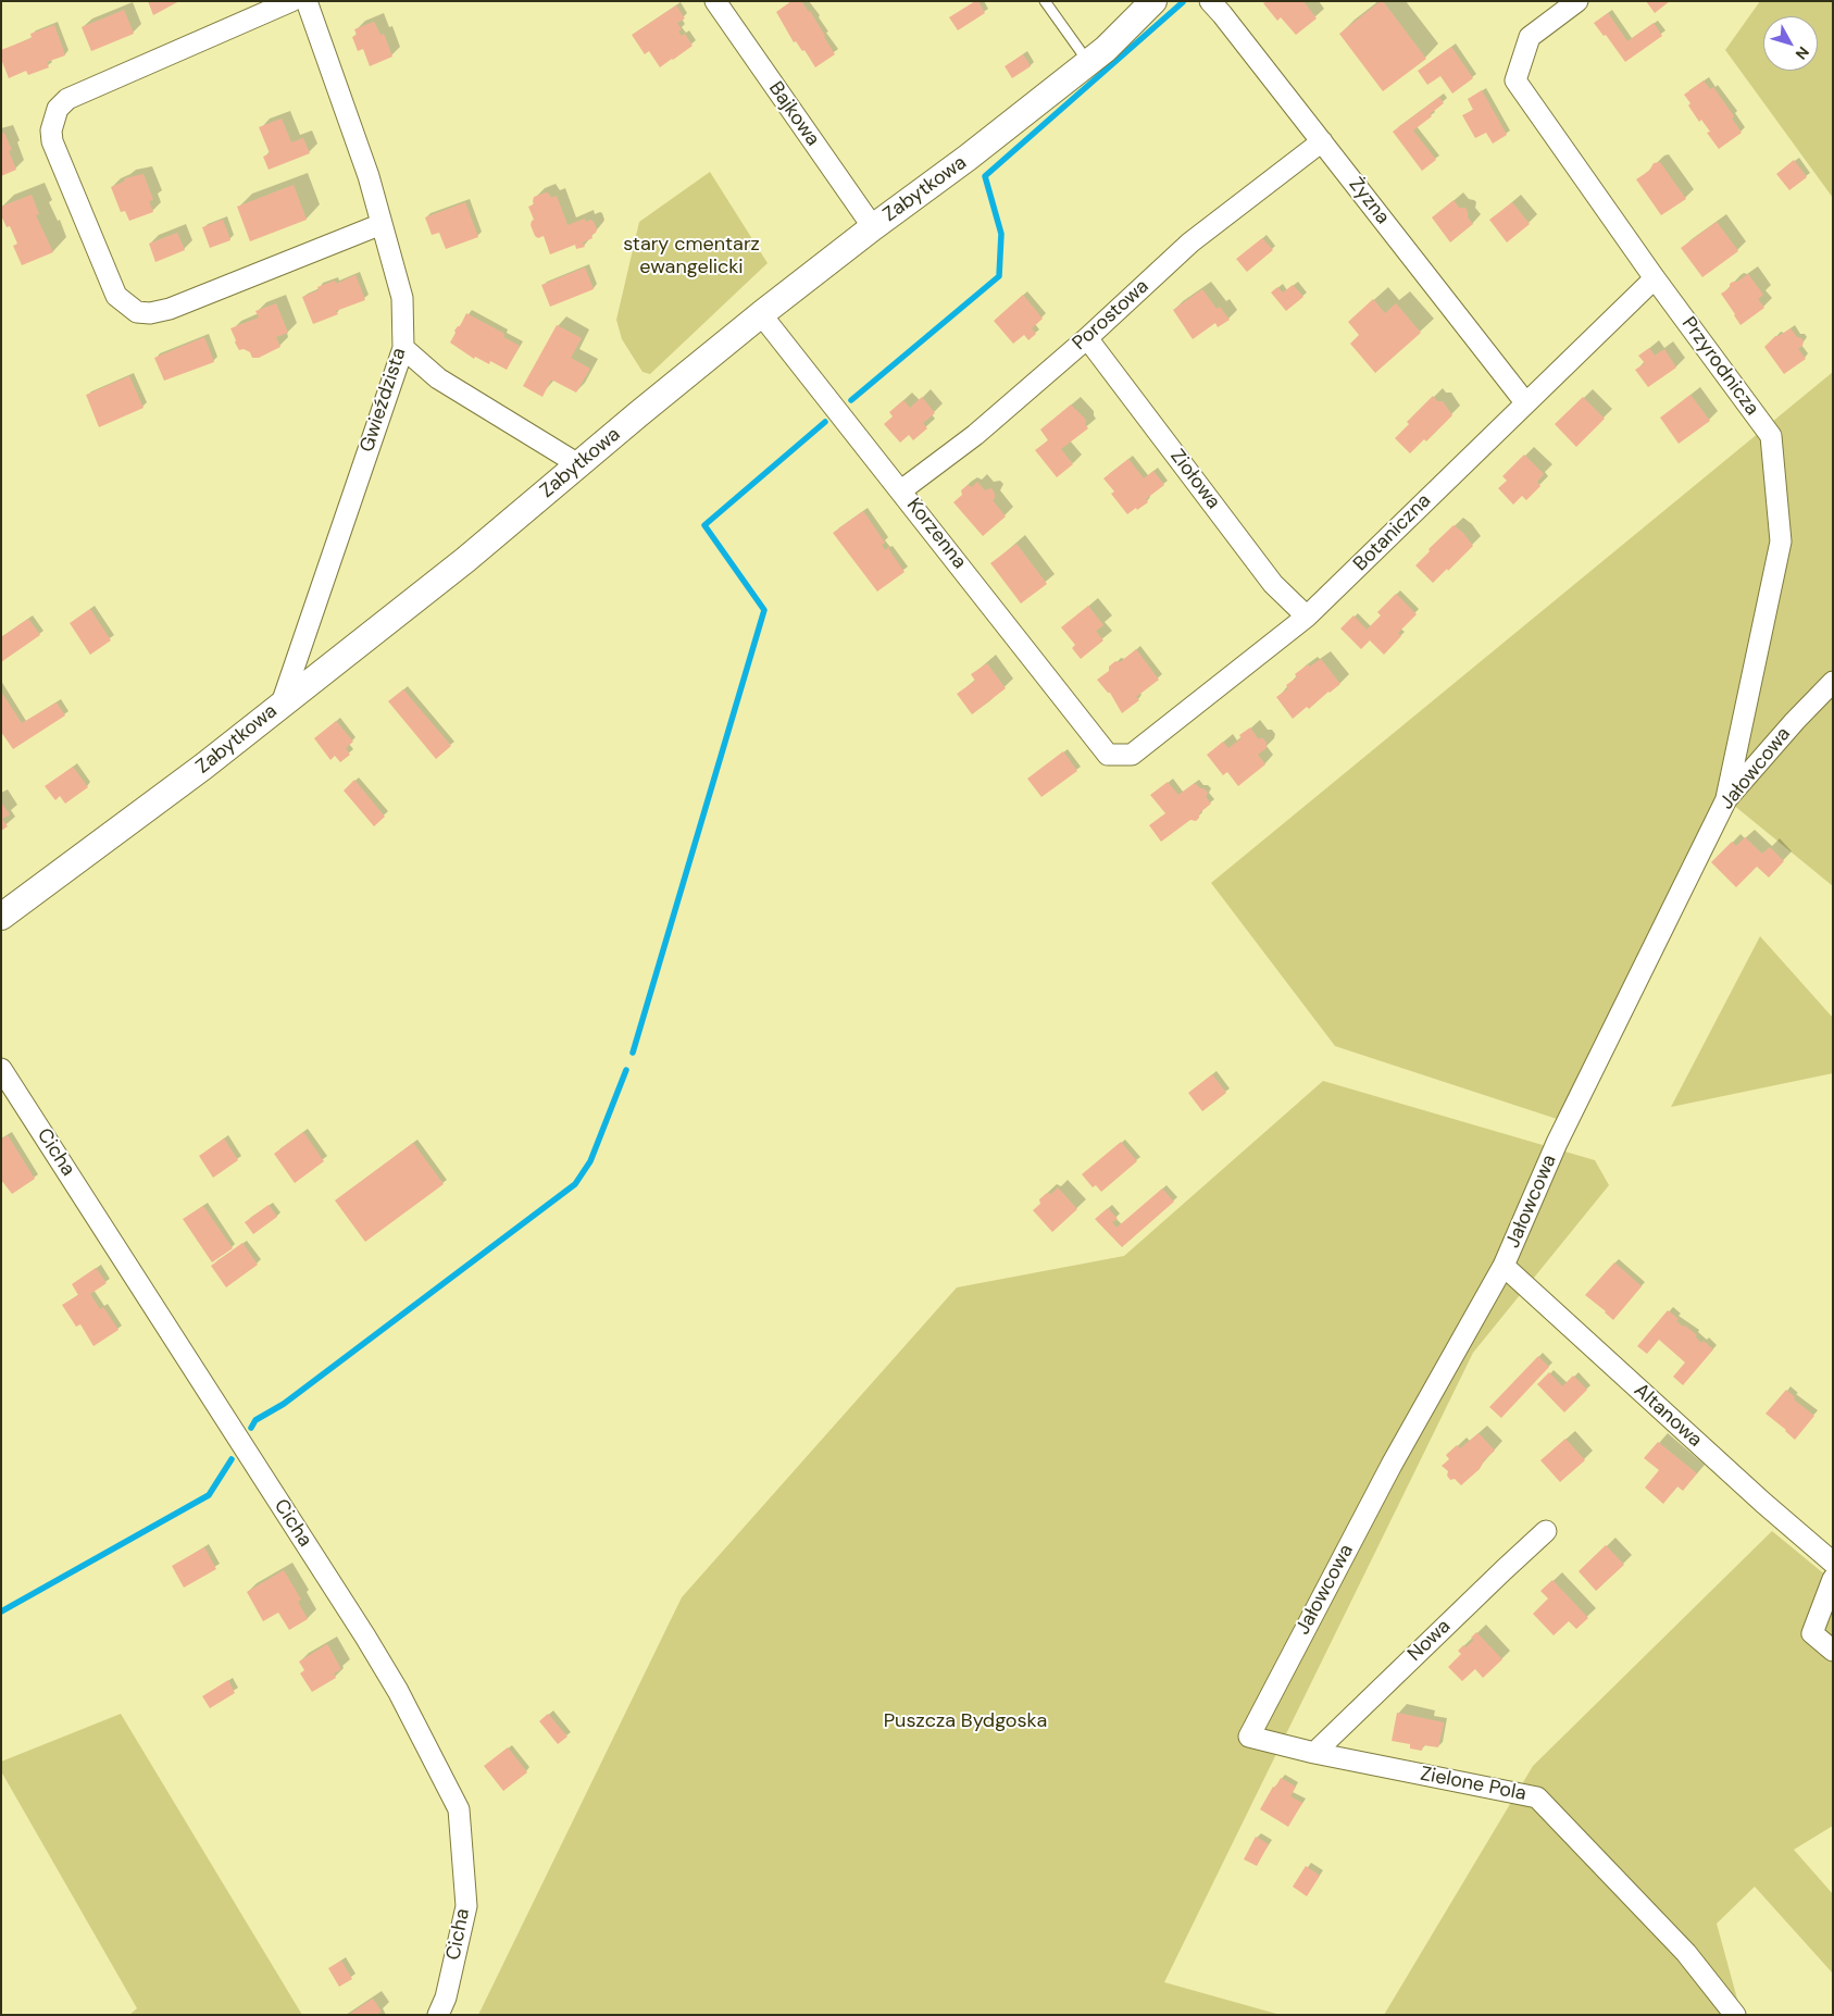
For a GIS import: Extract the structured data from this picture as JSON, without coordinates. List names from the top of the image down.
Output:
{
  "streets": {
    "street": [
      "Bajkowa",
      "Zabytkowa",
      "Żyzna",
      "Porostowa",
      "Przyrodnicza",
      "Gwieździsta",
      "Ziołowa",
      "Botaniczna",
      "Korzenna",
      "Jałowcowa",
      "Cicha",
      "Altanowa",
      "Nowa",
      "Zielone Pola"
    ]
  },
  "crossings": [
    ["Bajkowa", "Zabytkowa"],
    ["Zabytkowa", "Gwieździsta"],
    ["Zabytkowa", "Korzenna"],
    ["Żyzna", "Porostowa"],
    ["Żyzna", "Botaniczna"],
    ["Porostowa", "Ziołowa"],
    ["Porostowa", "Korzenna"],
    ["Przyrodnicza", "Botaniczna"],
    ["Przyrodnicza", "Jałowcowa"],
    ["Ziołowa", "Botaniczna"],
    ["Botaniczna", "Korzenna"],
    ["Jałowcowa", "Altanowa"],
    ["Jałowcowa", "Zielone Pola"],
    ["Nowa", "Zielone Pola"]
  ],
  "parks": ["stary cmentarz ewangelicki", "Puszcza Bydgoska"],
  "north": "bottom right"
}
